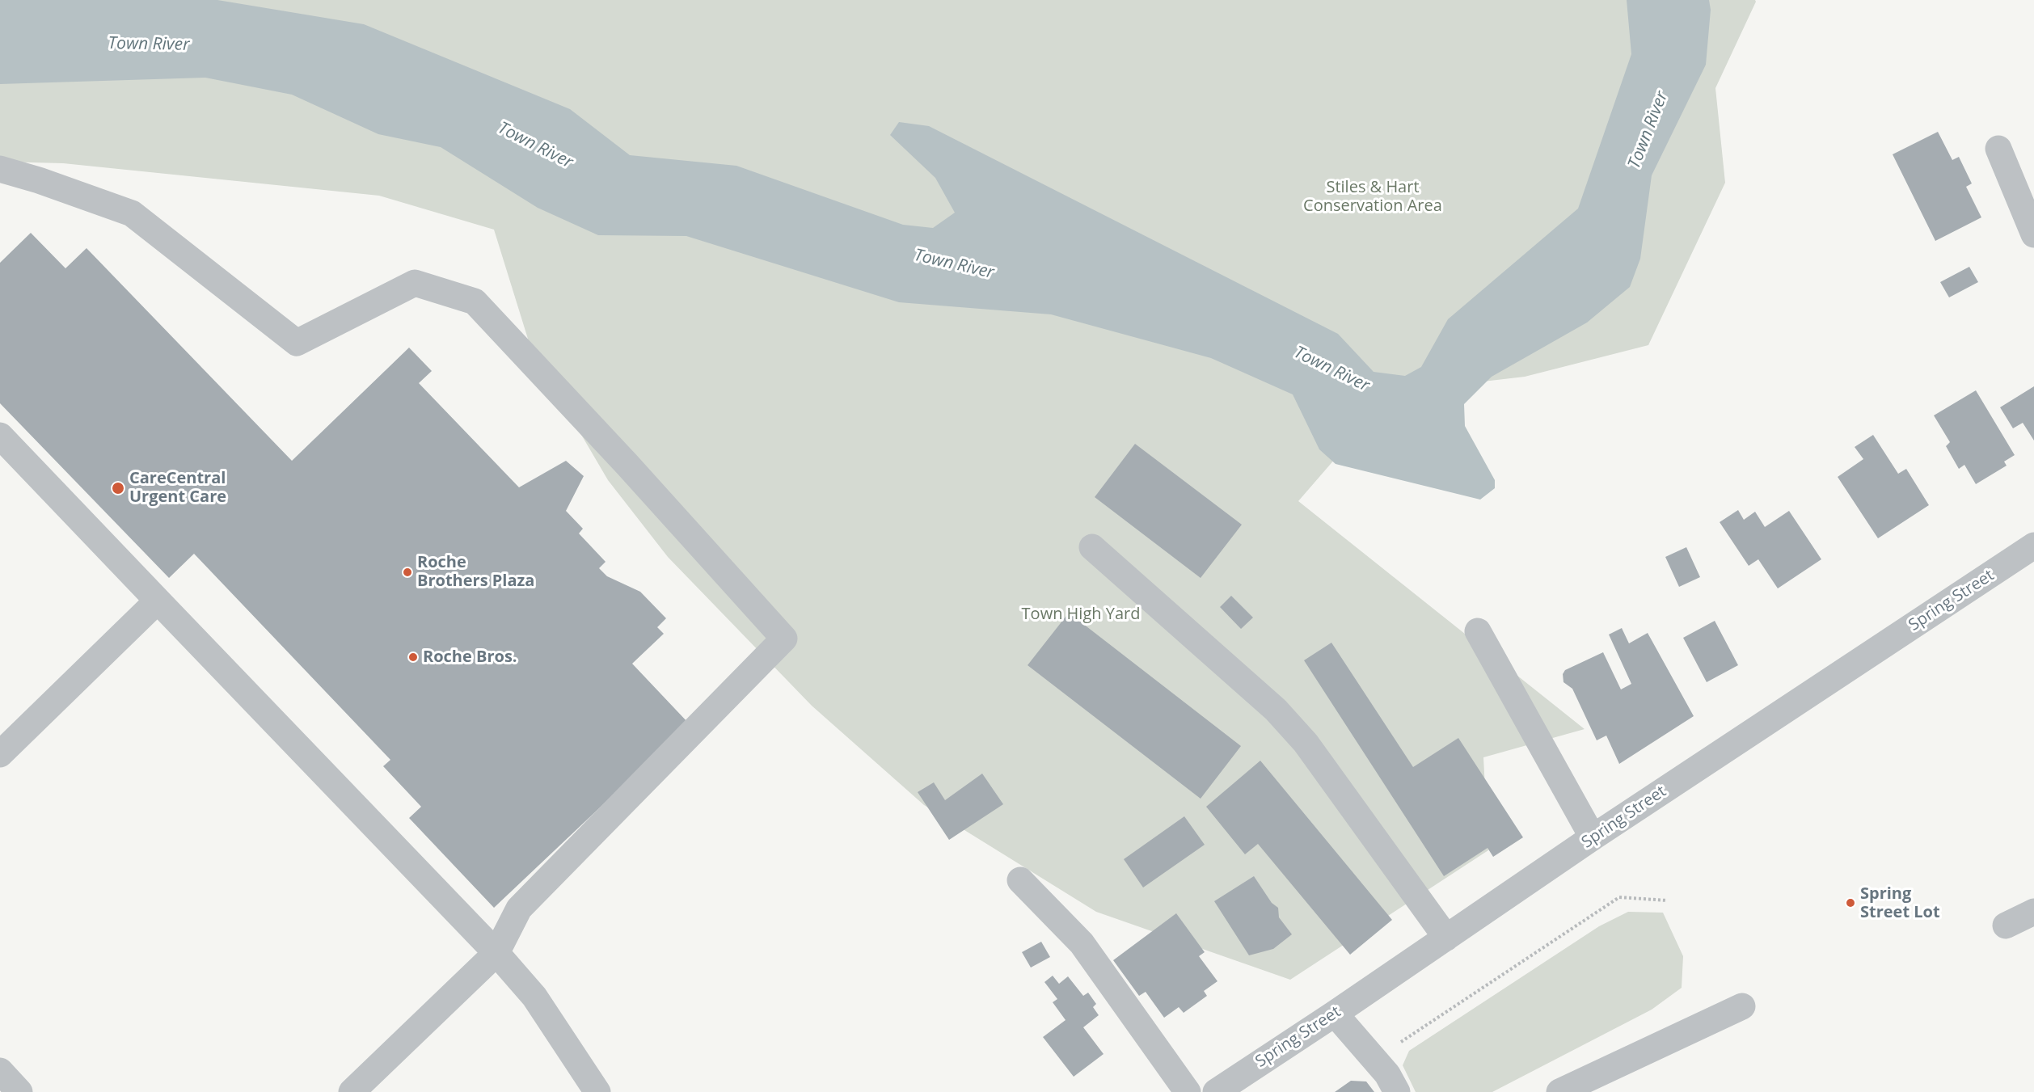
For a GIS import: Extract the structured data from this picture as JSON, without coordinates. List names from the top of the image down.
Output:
{
  "streets": {
    "street": ["Spring Street"]
  },
  "water": ["Town River"],
  "parks": ["Stiles & Hart Conservation Area", "Town High Yard"],
  "places": [
    "CareCentral Urgent Care",
    "Roche Brothers Plaza",
    "Roche Bros.",
    "Spring Street Lot"
  ]
}
